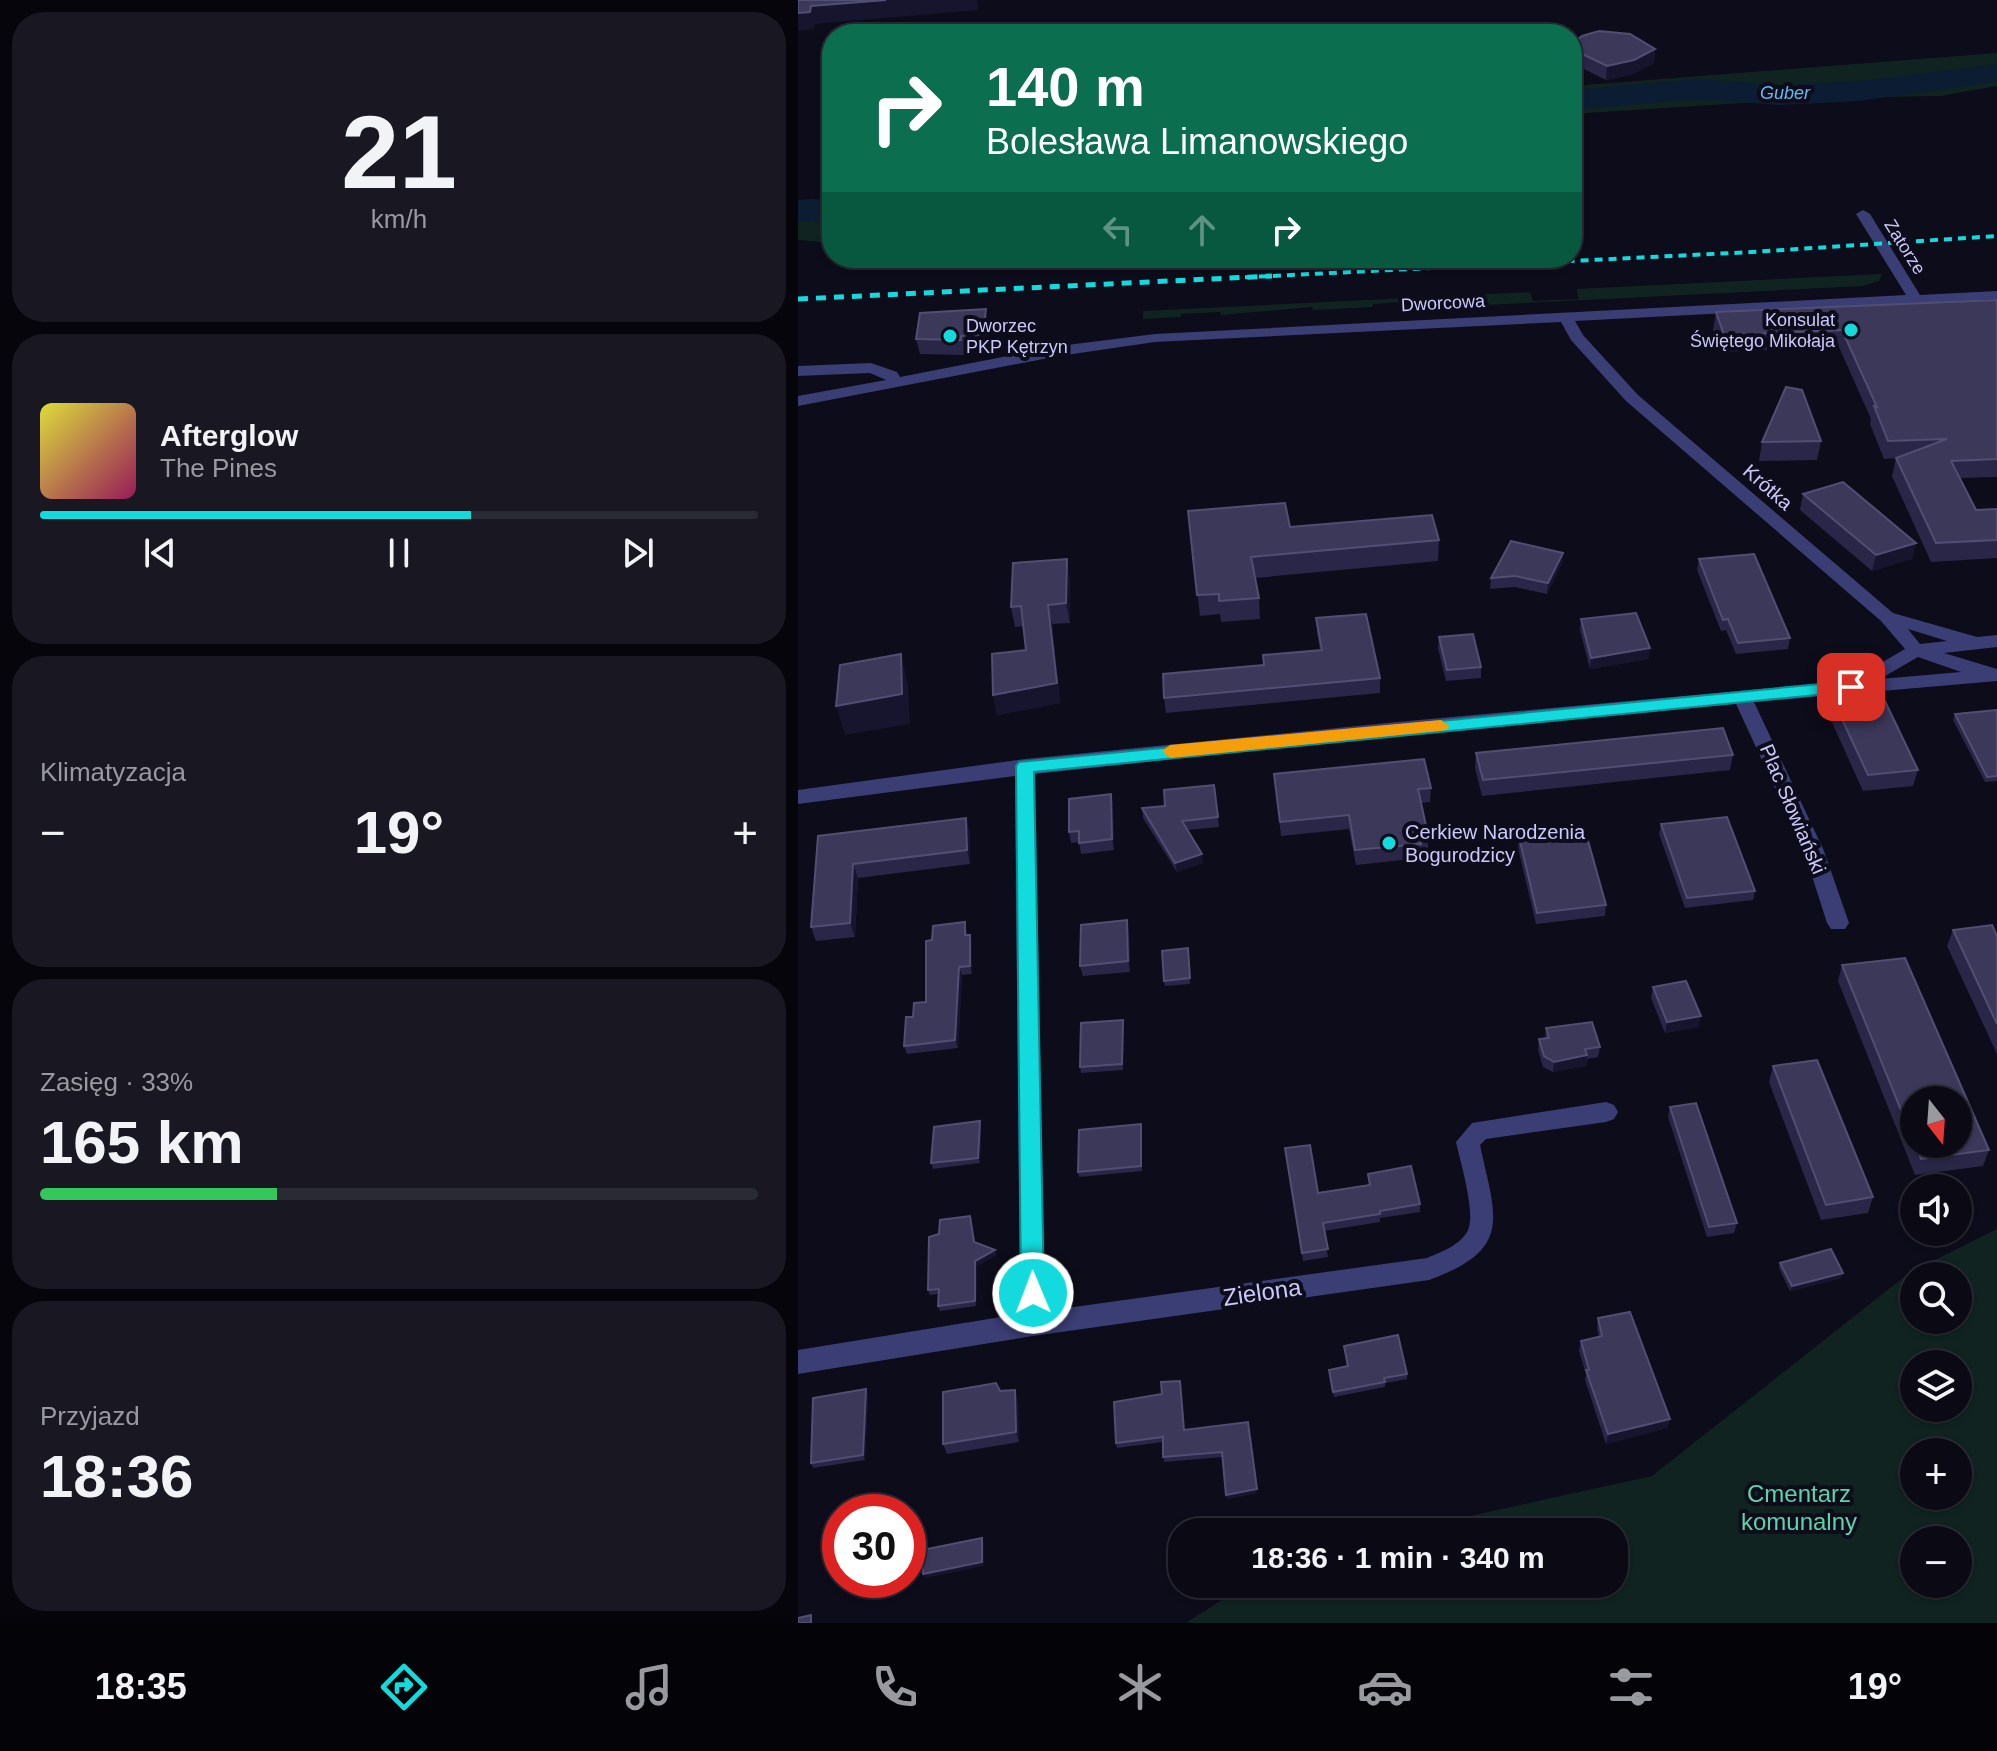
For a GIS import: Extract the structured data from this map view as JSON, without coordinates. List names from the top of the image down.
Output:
{
  "streets": {
    "street": [
      "Zatorze",
      "Dworcowa",
      "Krótka",
      "Plac Słowiański",
      "Zielona"
    ]
  },
  "crossings": [
    ["Zatorze", "Dworcowa"],
    ["Dworcowa", "Krótka"]
  ],
  "water": ["Guber"],
  "parks": ["Cmentarz komunalny"],
  "places": ["Konsulat Świętego Mikołaja", "Dworzec PKP Kętrzyn", "Cerkiew Narodzenia Bogurodzicy"],
  "north": "bottom",
  "page": {
    "tile": [
      ["21", "km/h"],
      "Klimatyzacja",
      ["Zasięg · 33%", "165 km"],
      ["Przyjazd", "18:36"]
    ],
    "turn": ["140 m", "Bolesława Limanowskiego"],
    "song": ["Afterglow", "The Pines"],
    "heat": ["−", "19°", "+"],
    "map_buttons": ["+", "−"],
    "limit": "30",
    "trip": "18:36 · 1 min · 340 m",
    "tabs": ["18:35", "19°"]
  }
}
